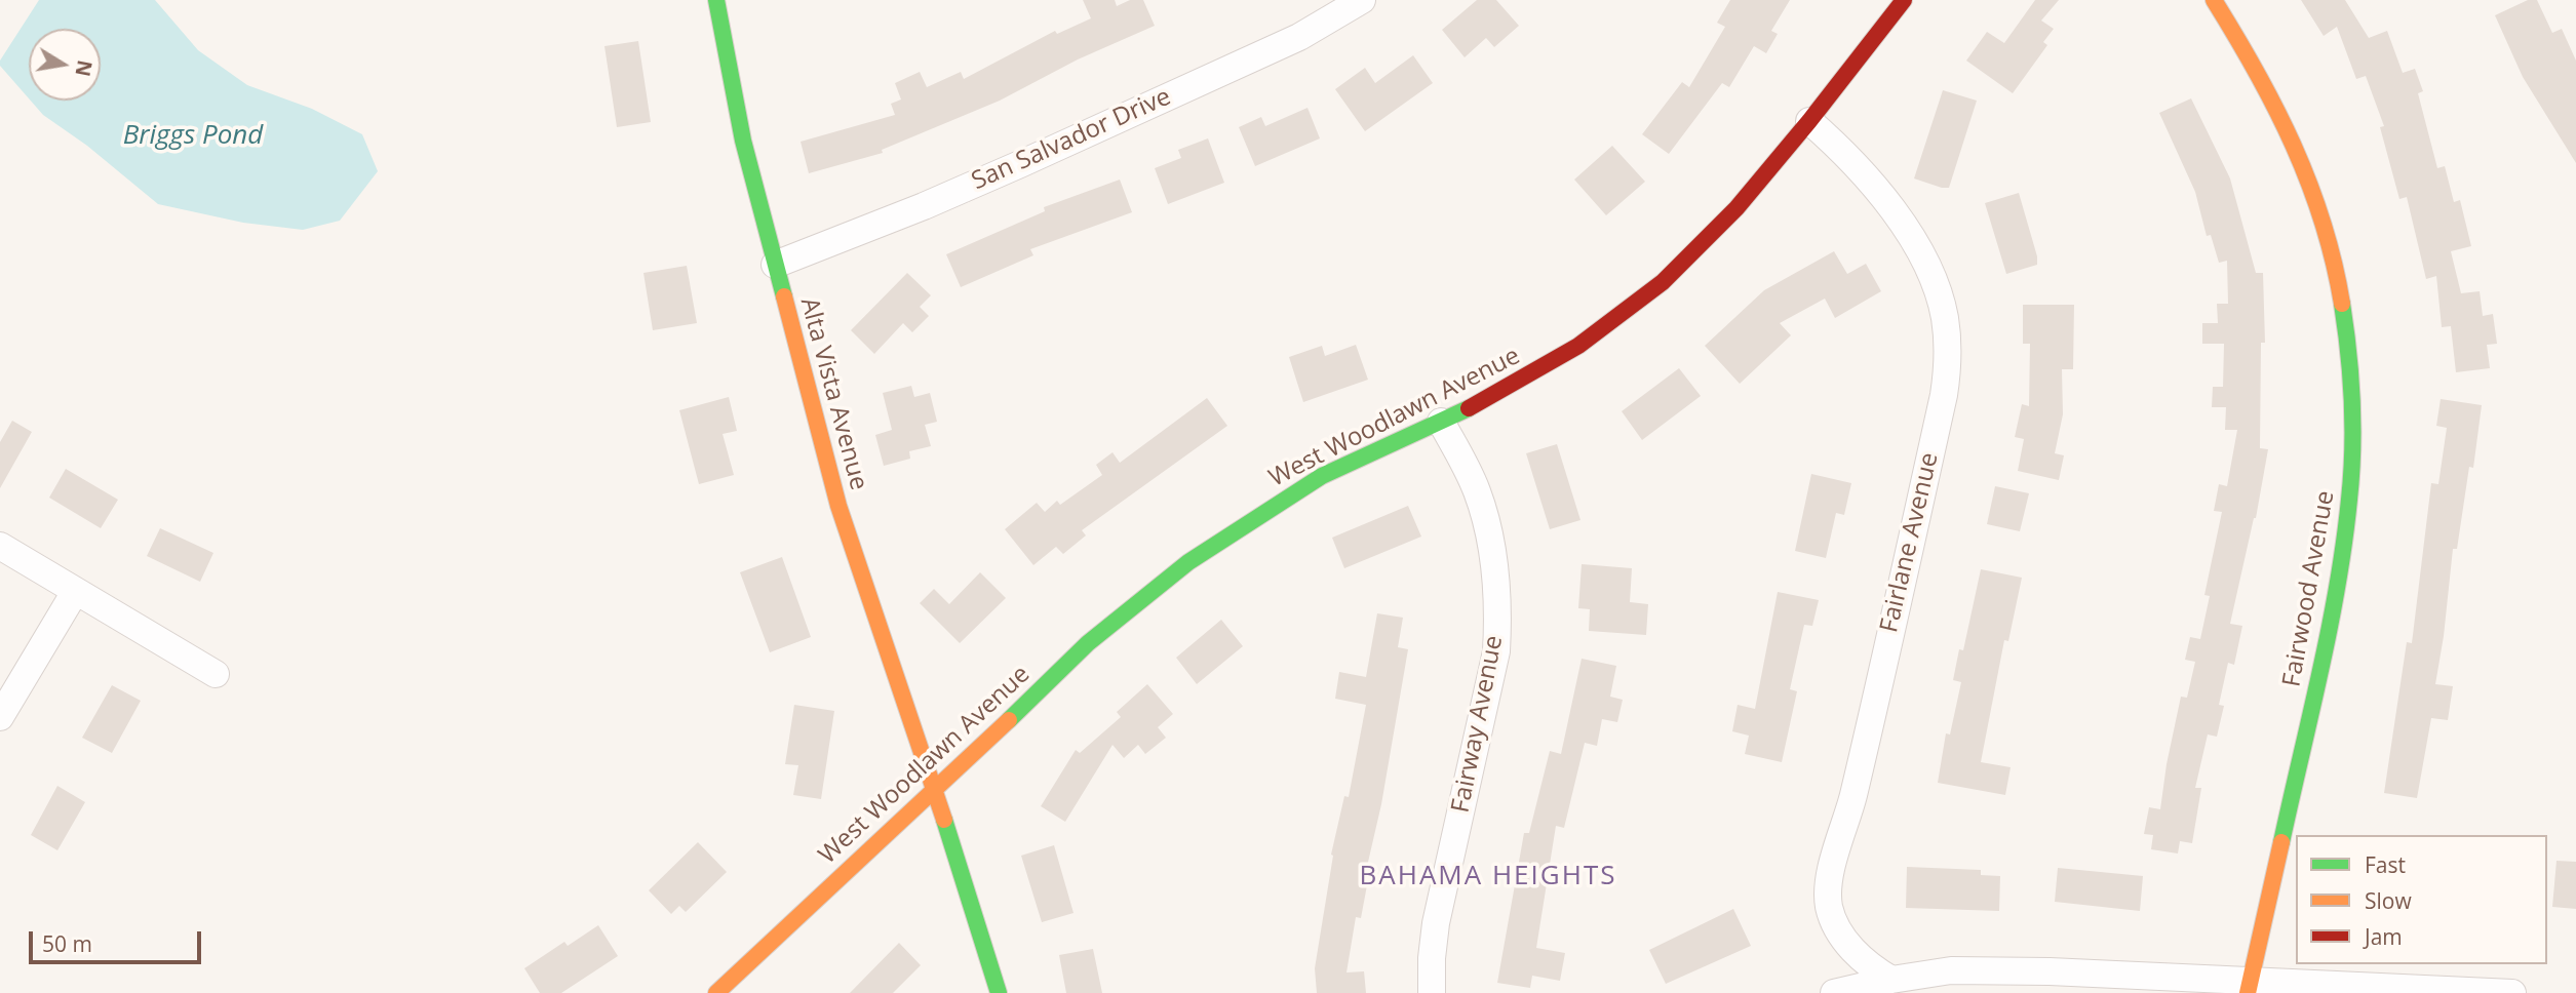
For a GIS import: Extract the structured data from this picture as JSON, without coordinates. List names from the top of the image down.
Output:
{
  "streets": {
    "street": [
      "San Salvador Drive",
      "Alta Vista Avenue",
      "West Woodlawn Avenue",
      "Fairlane Avenue",
      "Fairwood Avenue",
      "Fairway Avenue"
    ]
  },
  "crossings": [
    ["San Salvador Drive", "Alta Vista Avenue"],
    ["Alta Vista Avenue", "West Woodlawn Avenue"],
    ["West Woodlawn Avenue", "Fairlane Avenue"],
    ["West Woodlawn Avenue", "Fairway Avenue"]
  ],
  "districts": ["BAHAMA HEIGHTS"],
  "water": ["Briggs Pond"],
  "legend": ["Fast", "Slow", "Jam"],
  "scale_bar": "50 m",
  "north": "right"
}
